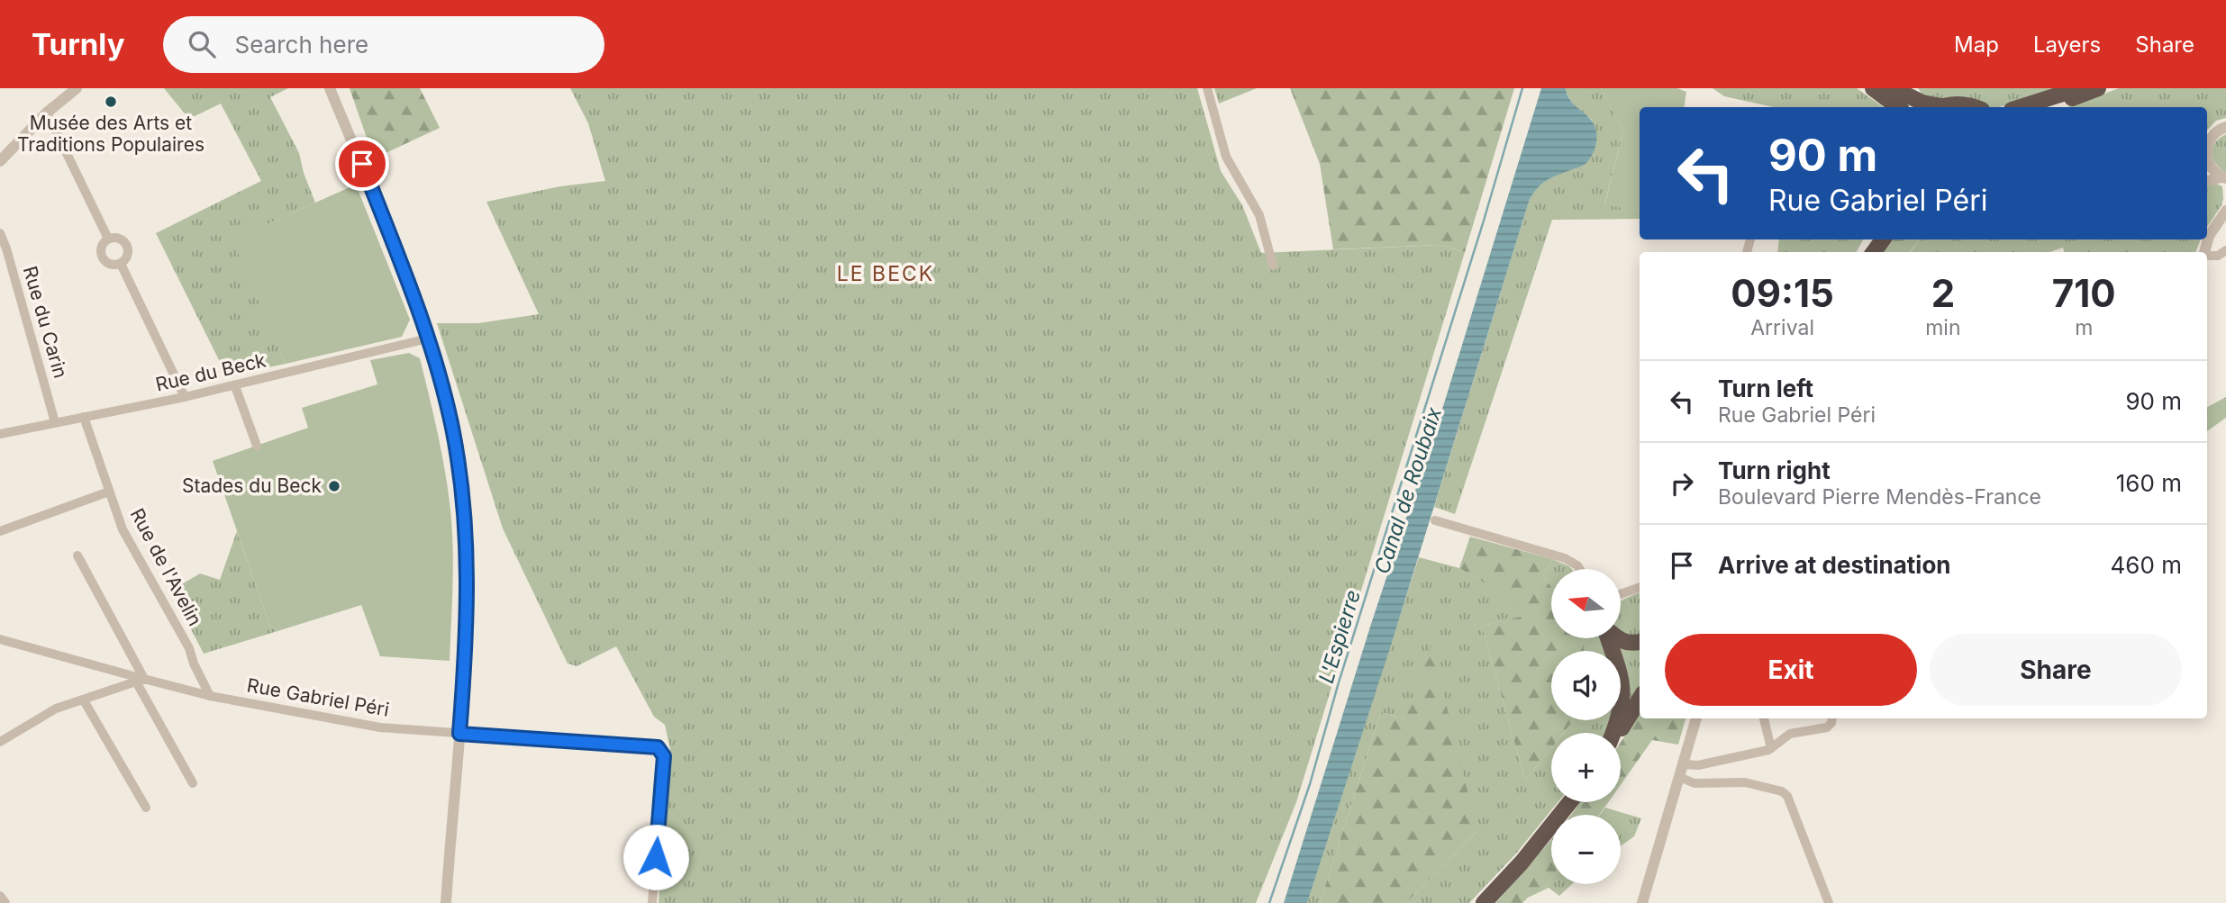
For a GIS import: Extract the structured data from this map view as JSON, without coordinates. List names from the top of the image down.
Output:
{
  "streets": {
    "street": [
      "Rue du Carin",
      "Rue du Beck",
      "Rue de l'Avelin",
      "Rue Gabriel Péri"
    ]
  },
  "crossings": [
    ["Rue du Carin", "Rue du Beck"],
    ["Rue du Beck", "Rue de l'Avelin"],
    ["Rue de l'Avelin", "Rue Gabriel Péri"]
  ],
  "districts": ["LE BECK"],
  "water": ["Canal de Roubaix", "L'Espierre"],
  "places": ["Musée des Arts et Traditions Populaires", "Stades du Beck"],
  "north": "left",
  "page": {
    "header": "Turnly",
    "search": "Search here",
    "nav": ["Map", "Layers", "Share"],
    "turn": ["90 m", "Rue Gabriel Péri"],
    "eta": [
      "09:15",
      "Arrival",
      "2",
      "min",
      "710",
      "m"
    ],
    "list": [
      {
        "name": "Turn left",
        "note": "Rue Gabriel Péri",
        "value": "90 m"
      },
      {
        "name": "Turn right",
        "note": "Boulevard Pierre Mendès-France",
        "value": "160 m"
      },
      {
        "name": "Arrive at destination",
        "value": "460 m"
      }
    ],
    "map_buttons": ["+", "−"],
    "buttons": ["Exit", "Share"]
  }
}
